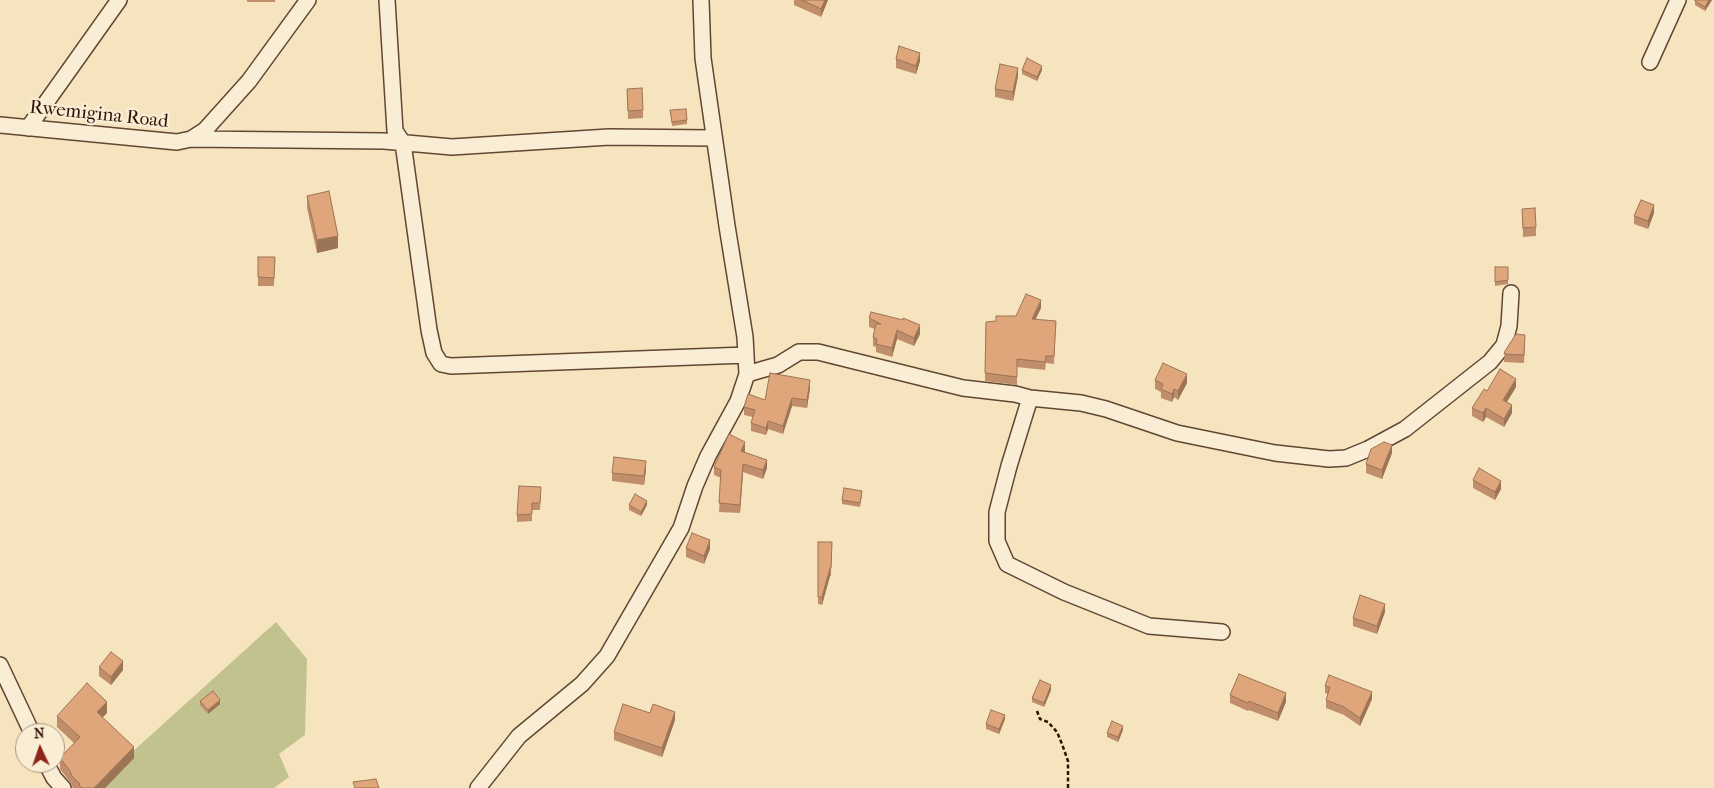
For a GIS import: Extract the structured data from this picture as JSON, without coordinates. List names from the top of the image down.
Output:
{
  "streets": {
    "street": ["Rwemigina Road"]
  },
  "north": "top"
}
